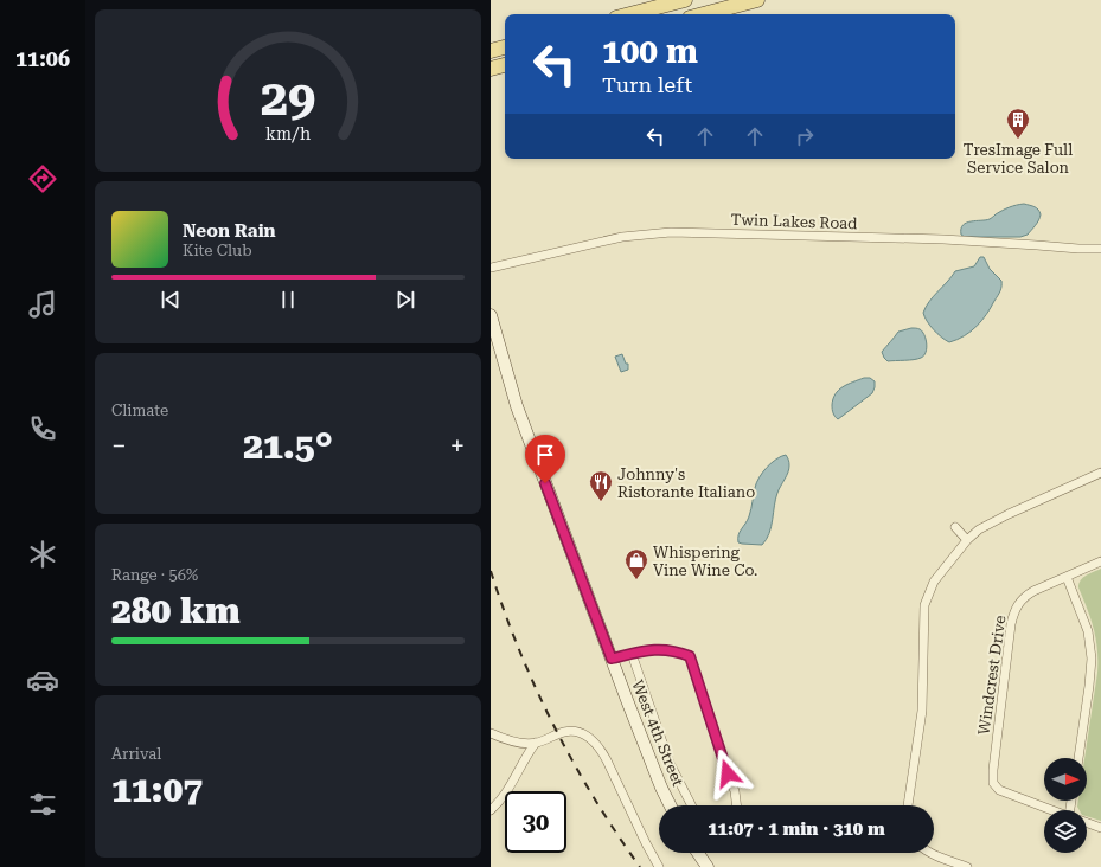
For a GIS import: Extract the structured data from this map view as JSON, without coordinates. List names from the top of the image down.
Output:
{
  "streets": {
    "main road": ["West 4th Street"],
    "street": ["Twin Lakes Road", "Windcrest Drive"]
  },
  "places": {
    "building": ["TresImage Full Service Salon"],
    "restaurant": ["Johnny's Ristorante Italiano"],
    "shop": ["Whispering Vine Wine Co."]
  },
  "north": "right",
  "page": {
    "tabs": "11:06",
    "turn": ["100 m", "Turn left"],
    "song": ["Neon Rain", "Kite Club"],
    "tile": [
      "Climate",
      ["Range · 56%", "280 km"],
      ["Arrival", "11:07"]
    ],
    "heat": ["−", "21.5°", "+"],
    "limit": "30",
    "trip": "11:07 · 1 min · 310 m",
    "gauge": ["29", "km/h"]
  }
}
